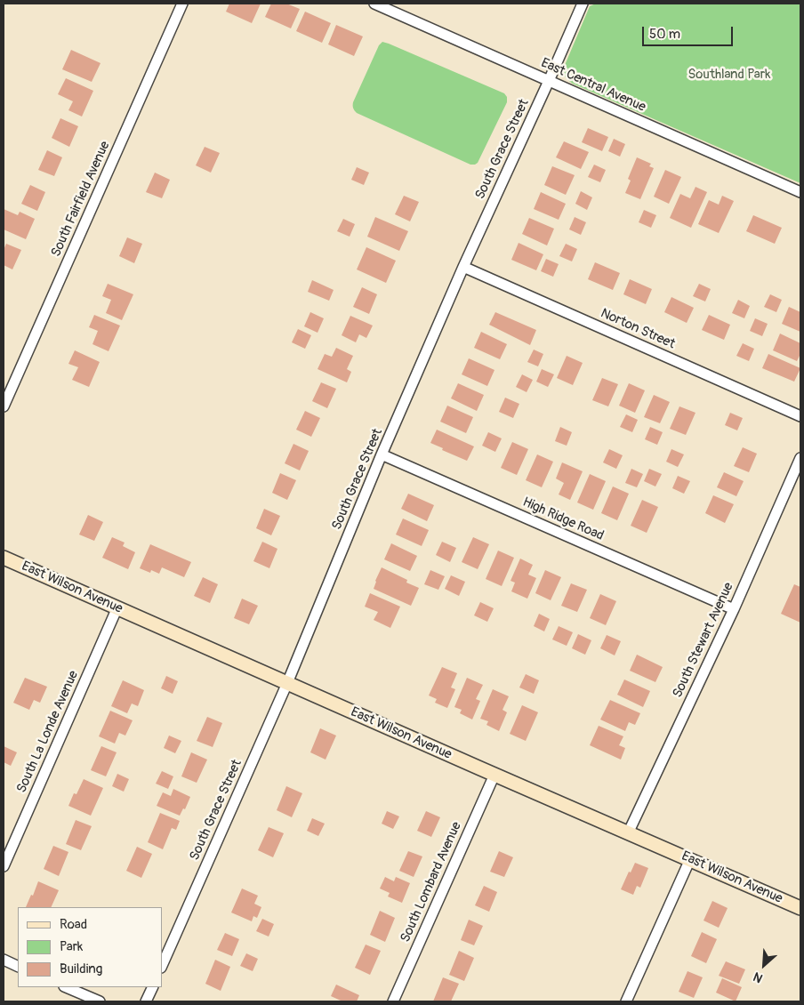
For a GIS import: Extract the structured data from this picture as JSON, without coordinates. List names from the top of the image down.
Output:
{
  "streets": {
    "street": [
      "East Central Avenue",
      "South Grace Street",
      "South Fairfield Avenue",
      "Norton Street",
      "High Ridge Road",
      "East Wilson Avenue",
      "South Stewart Avenue",
      "South La Londe Avenue",
      "South Lombard Avenue"
    ]
  },
  "crossings": [
    ["East Central Avenue", "South Grace Street"],
    ["South Grace Street", "Norton Street"],
    ["South Grace Street", "High Ridge Road"],
    ["South Grace Street", "East Wilson Avenue"],
    ["High Ridge Road", "South Stewart Avenue"],
    ["East Wilson Avenue", "South Stewart Avenue"],
    ["East Wilson Avenue", "South La Londe Avenue"],
    ["East Wilson Avenue", "South Lombard Avenue"]
  ],
  "parks": ["Southland Park"],
  "legend": ["Road", "Park", "Building"],
  "scale_bar": "50 m",
  "north": "bottom left"
}
